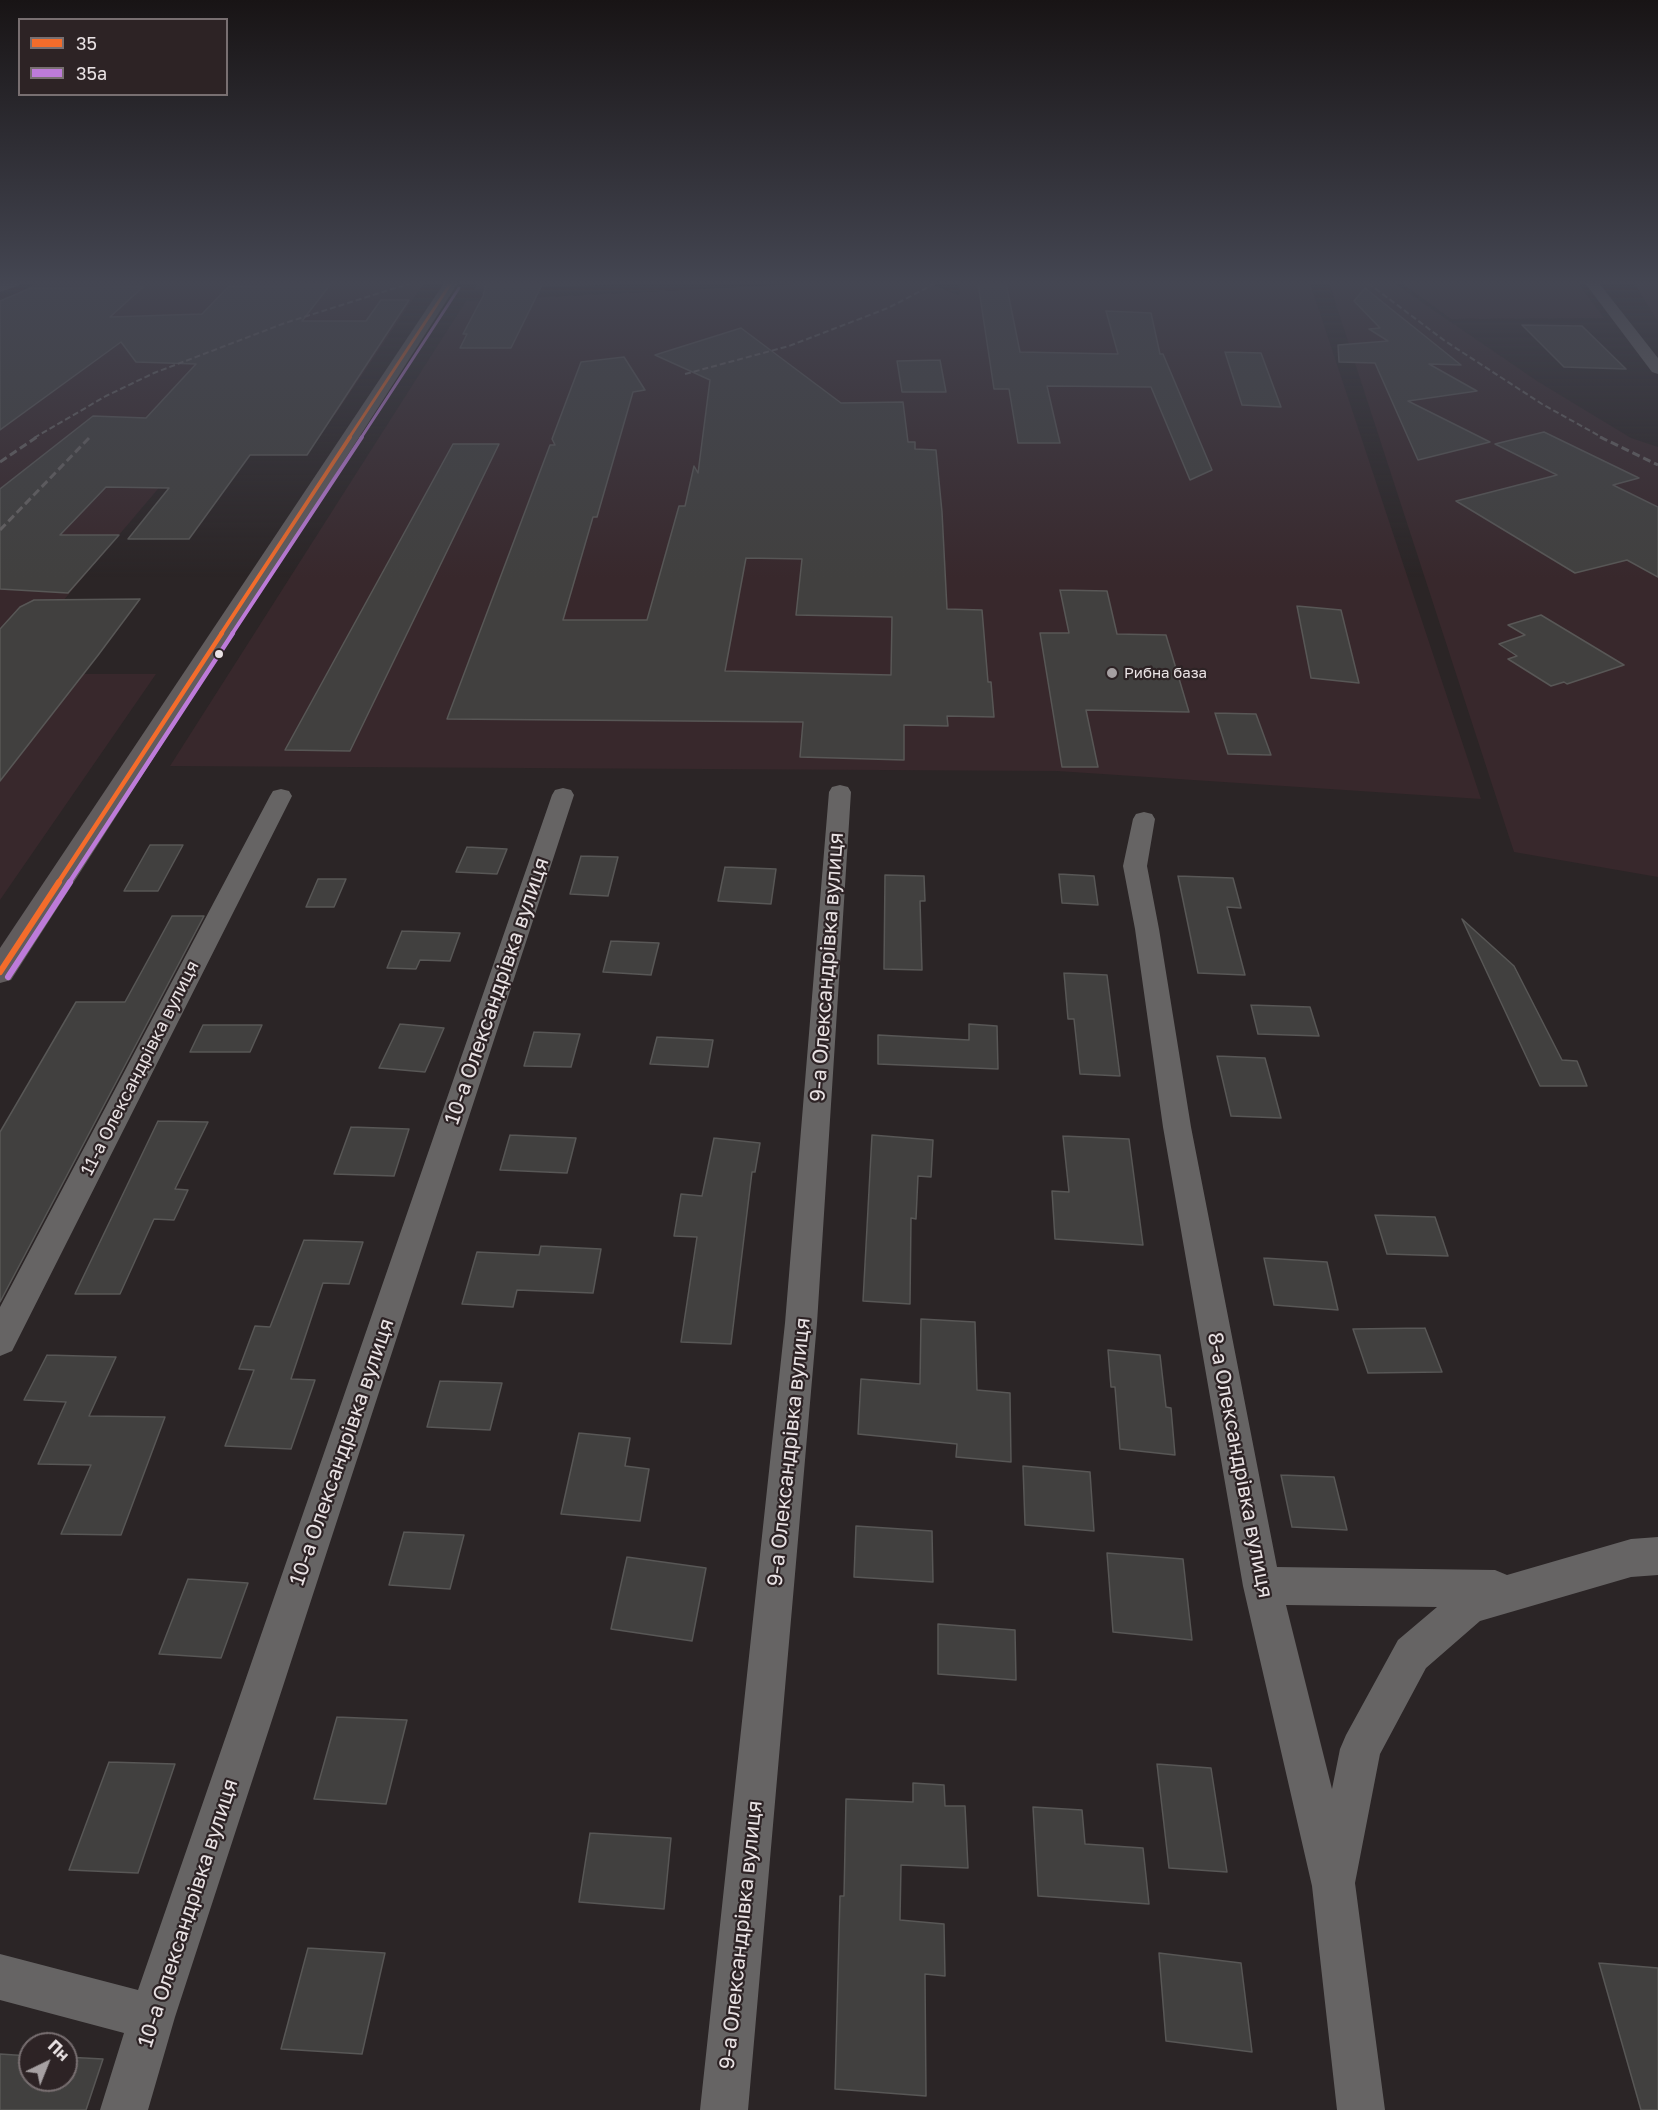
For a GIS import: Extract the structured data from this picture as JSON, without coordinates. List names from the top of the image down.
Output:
{
  "streets": {
    "street": [
      "9-а Олександрівка вулиця",
      "10-а Олександрівка вулиця",
      "11-а Олександрівка вулиця",
      "8-а Олександрівка вулиця"
    ]
  },
  "places": ["Рибна база"],
  "lines": ["transit line 35", "transit line 35а"],
  "legend": ["35", "35а"],
  "north": "top right"
}
